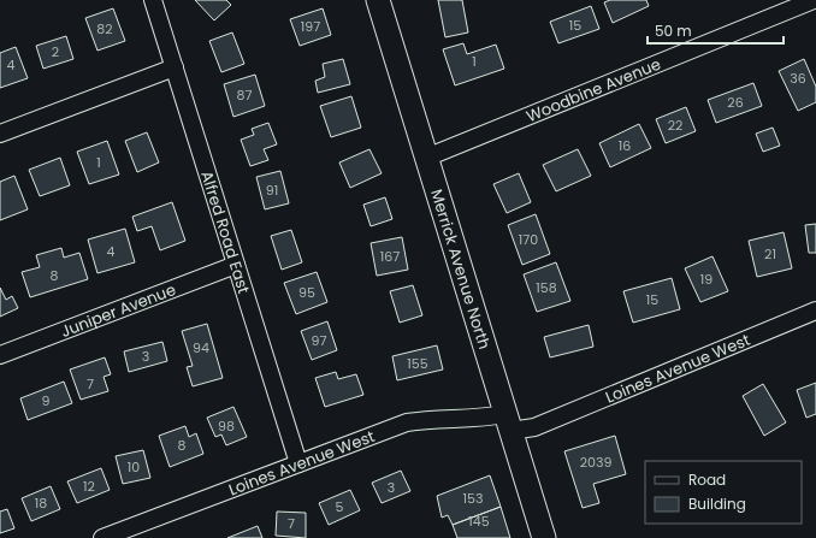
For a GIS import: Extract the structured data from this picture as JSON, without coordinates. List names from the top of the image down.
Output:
{
  "streets": {
    "main road": ["Merrick Avenue North"],
    "street": [
      "Woodbine Avenue",
      "Alfred Road East",
      "Juniper Avenue",
      "Loines Avenue West"
    ]
  },
  "crossings": [
    ["Woodbine Avenue", "Merrick Avenue North"],
    ["Alfred Road East", "Juniper Avenue"],
    ["Alfred Road East", "Loines Avenue West"],
    ["Merrick Avenue North", "Loines Avenue West"]
  ],
  "house_numbers": [
    "15",
    "197",
    "82",
    "2",
    "1",
    "4",
    "36",
    "87",
    "26",
    "22",
    "16",
    "1",
    "91",
    "170",
    "4",
    "21",
    "167",
    "8",
    "19",
    "158",
    "95",
    "15",
    "97",
    "94",
    "3",
    "155",
    "7",
    "9",
    "98",
    "8",
    "2039",
    "10",
    "12",
    "3",
    "153",
    "18",
    "5",
    "145",
    "7"
  ],
  "legend": ["Road", "Building"],
  "scale_bar": "50 m"
}
